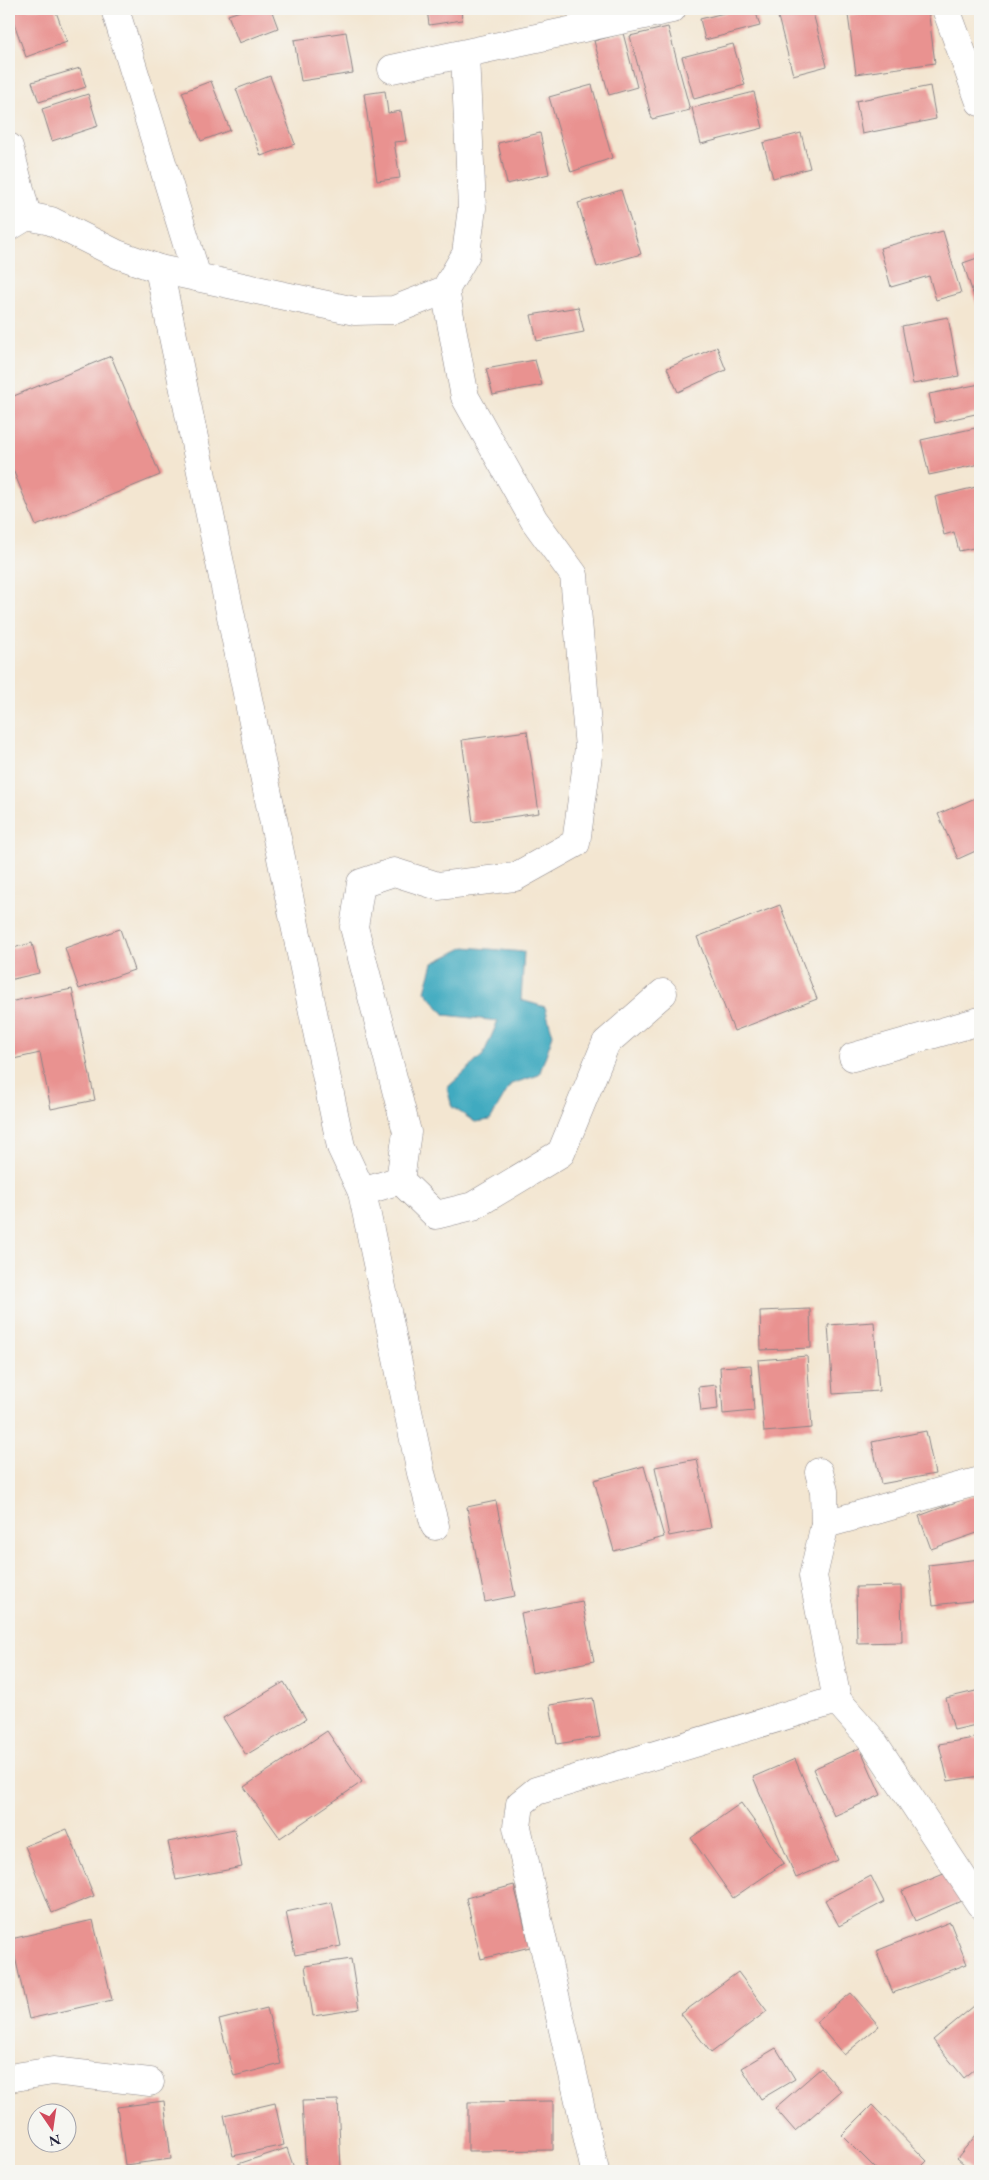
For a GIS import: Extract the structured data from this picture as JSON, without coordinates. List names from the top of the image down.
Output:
{
  "north": "bottom"
}
